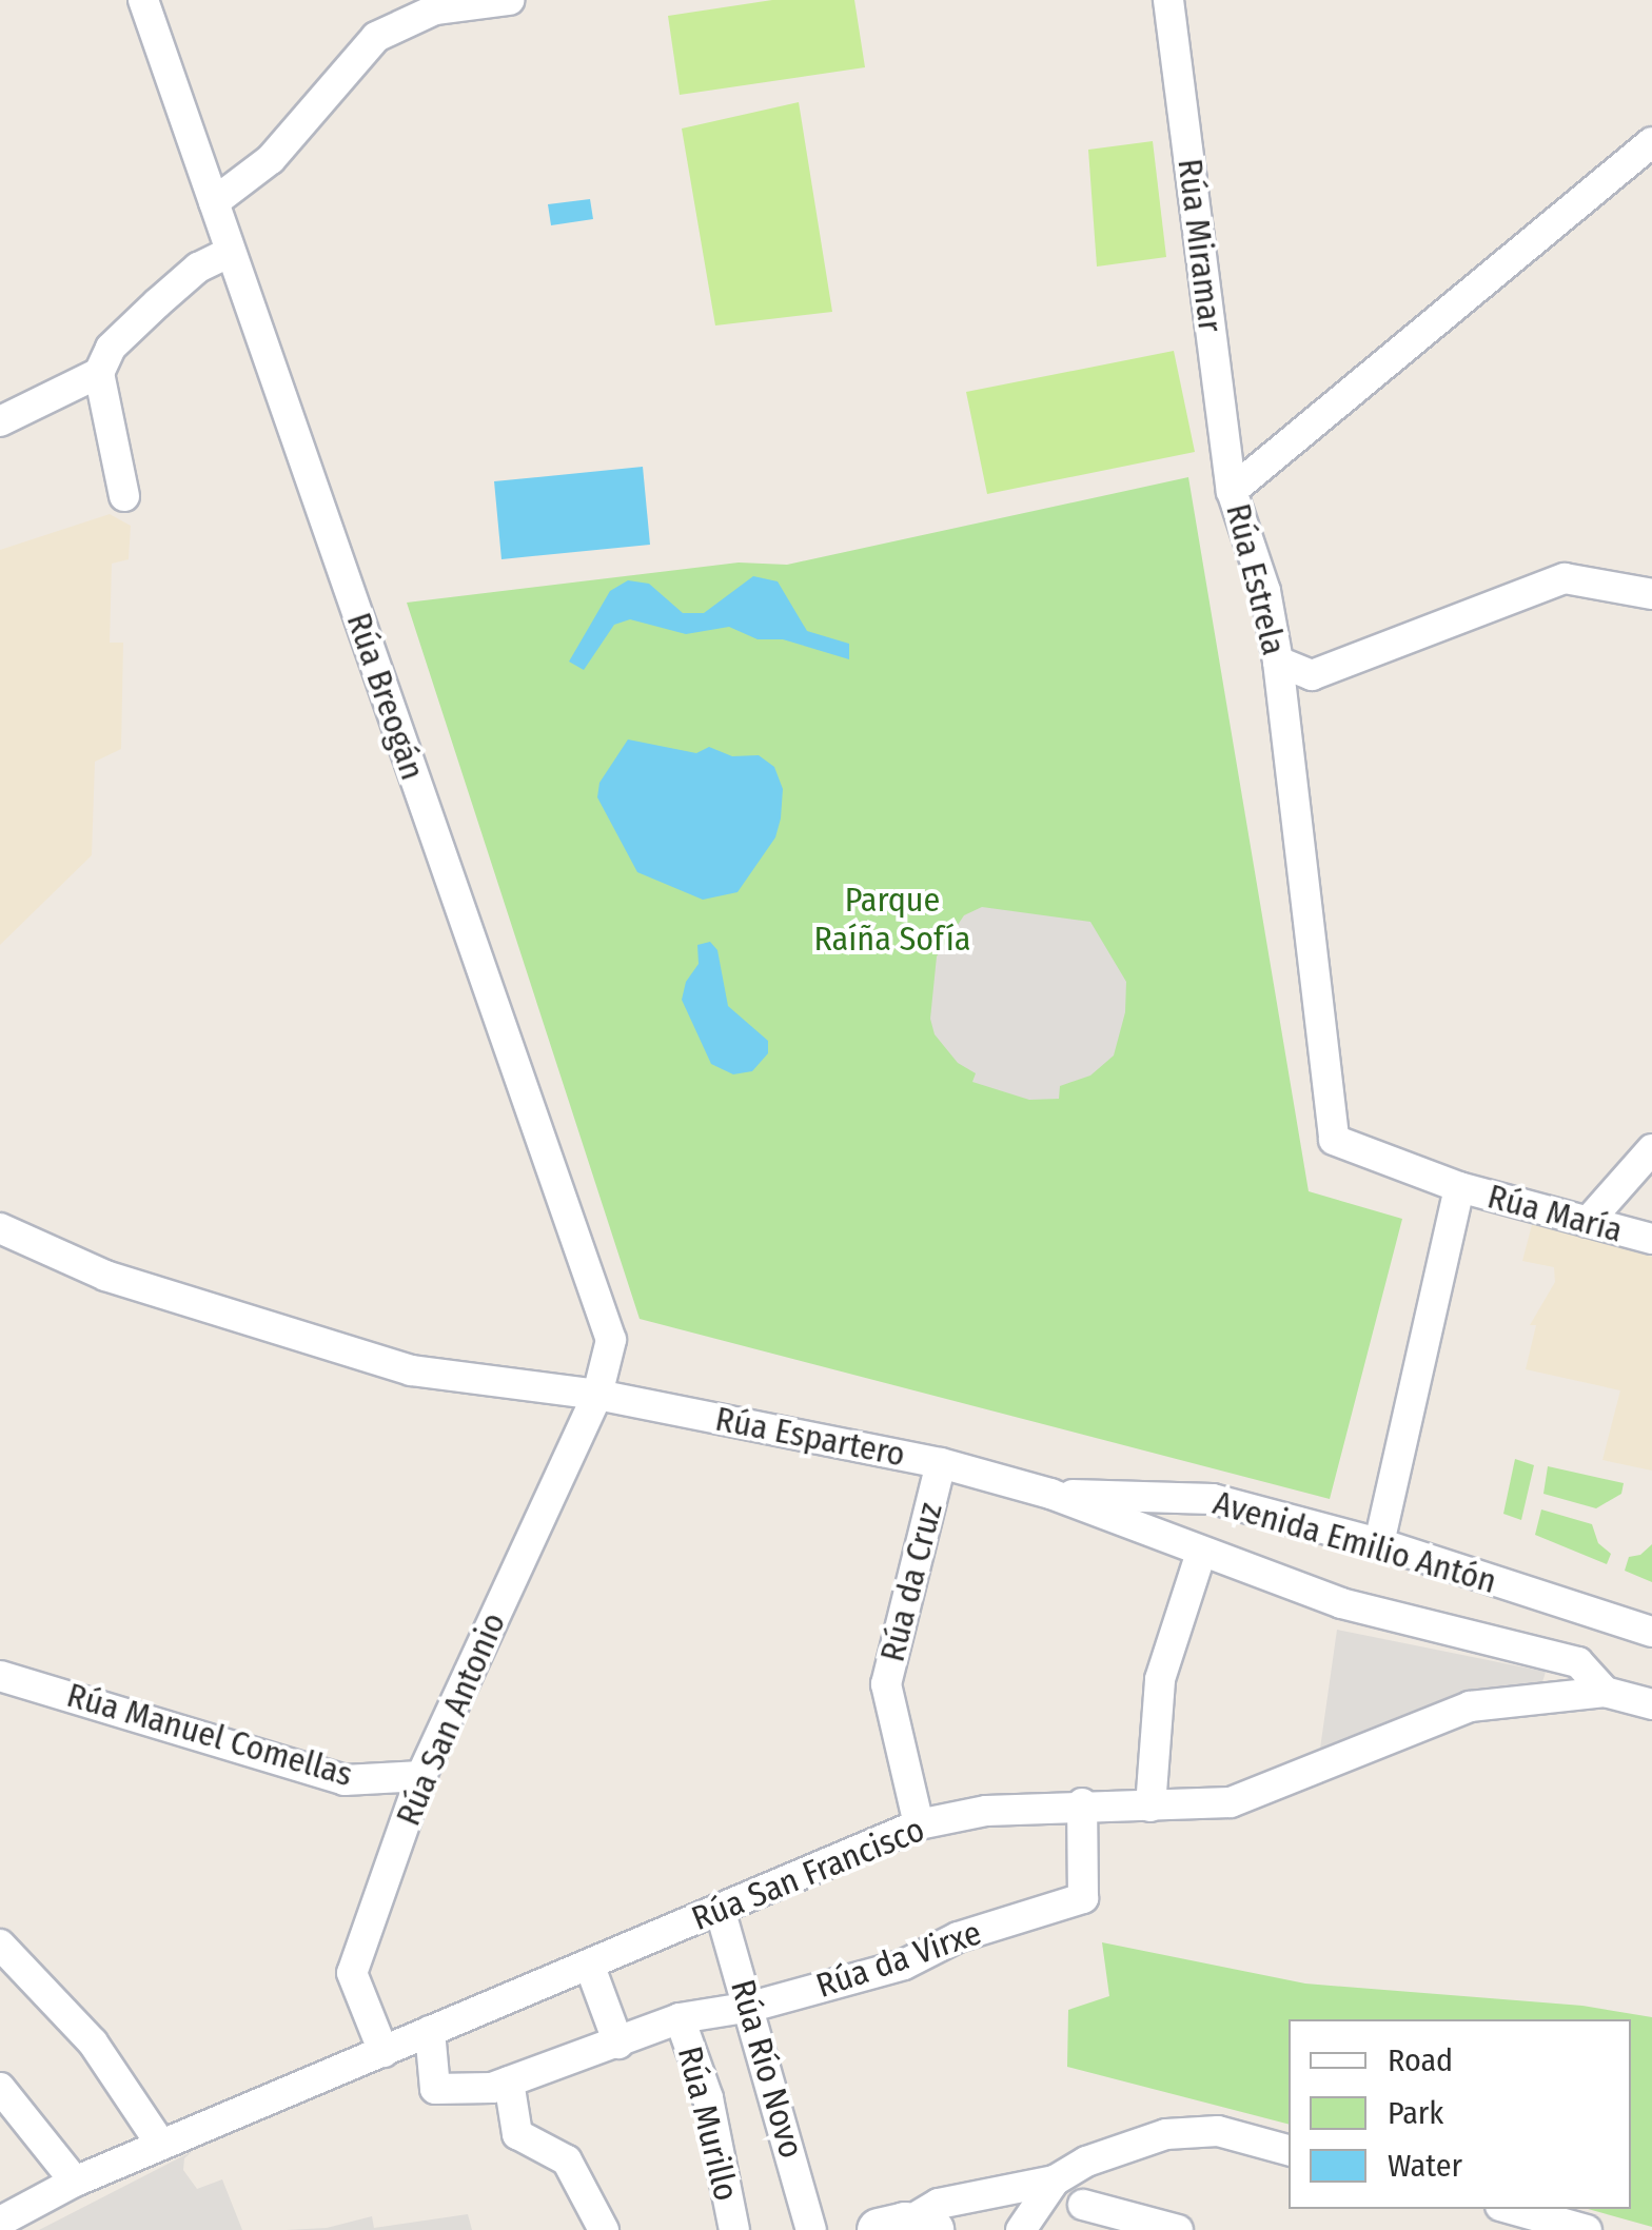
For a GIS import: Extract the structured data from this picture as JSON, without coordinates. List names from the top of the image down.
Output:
{
  "streets": {
    "street": [
      "Rúa Miramar",
      "Rúa Estrela",
      "Rúa Breogán",
      "Rúa María",
      "Rúa Espartero",
      "Avenida Emilio Antón",
      "Rúa da Cruz",
      "Rúa San Antonio",
      "Rúa Manuel Comellas",
      "Rúa San Francisco",
      "Rúa da Virxe",
      "Rúa Río Novo",
      "Rúa Murillo"
    ]
  },
  "crossings": [
    ["Rúa Miramar", "Rúa Estrela"],
    ["Rúa Estrela", "Rúa María"],
    ["Rúa Breogán", "Rúa Espartero"],
    ["Rúa Breogán", "Rúa San Antonio"],
    ["Rúa Espartero", "Avenida Emilio Antón"],
    ["Rúa Espartero", "Rúa da Cruz"],
    ["Rúa Espartero", "Rúa San Antonio"],
    ["Rúa Espartero", "Rúa San Francisco"],
    ["Rúa da Cruz", "Rúa San Francisco"],
    ["Rúa San Antonio", "Rúa Manuel Comellas"],
    ["Rúa San Antonio", "Rúa San Francisco"],
    ["Rúa San Francisco", "Rúa da Virxe"],
    ["Rúa San Francisco", "Rúa Río Novo"],
    ["Rúa da Virxe", "Rúa Río Novo"],
    ["Rúa da Virxe", "Rúa Murillo"]
  ],
  "parks": ["Parque Raíña Sofía"],
  "legend": ["Road", "Park", "Water"]
}
